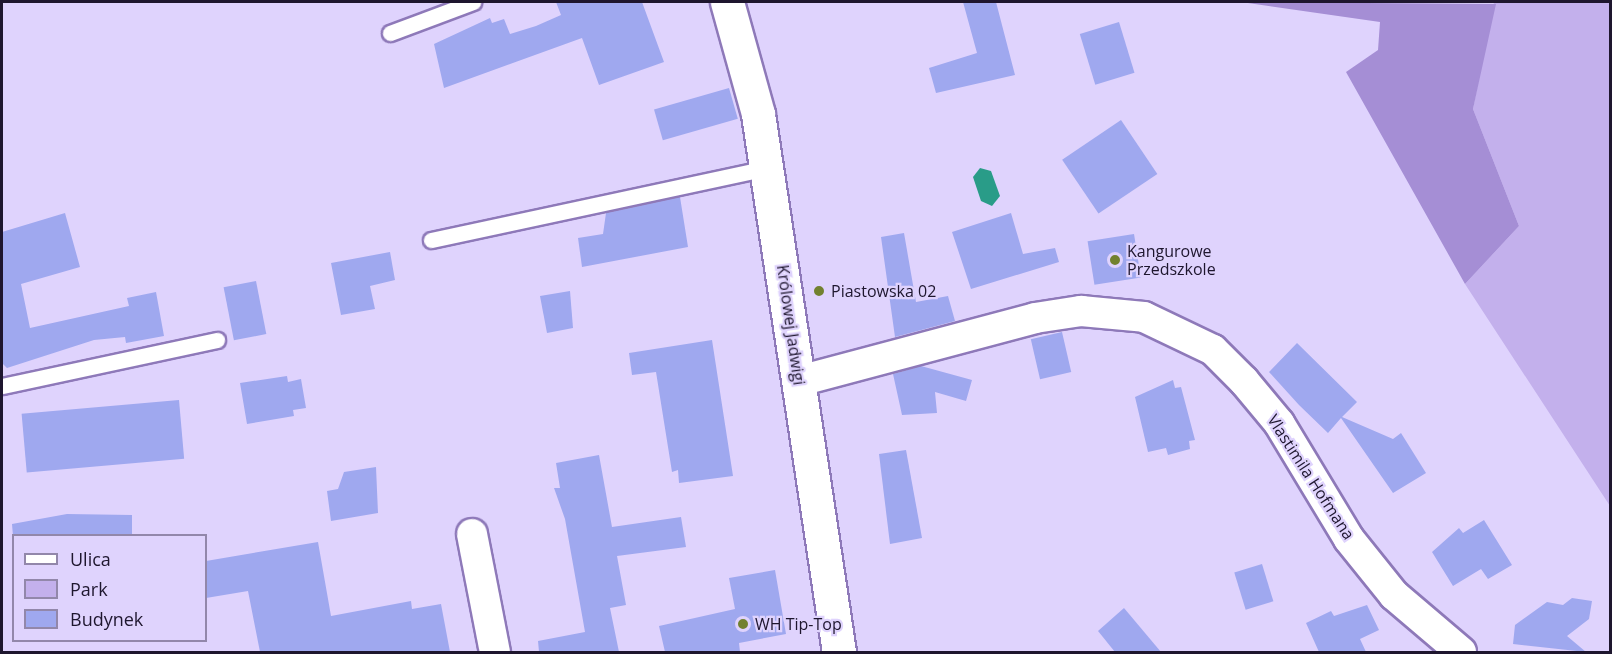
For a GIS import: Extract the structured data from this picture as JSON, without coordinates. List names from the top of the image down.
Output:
{
  "streets": {
    "street": ["Królowej Jadwigi", "Vlastimila Hofmana"]
  },
  "crossings": [
    ["Królowej Jadwigi", "Vlastimila Hofmana"]
  ],
  "places": ["Kangurowe Przedszkole", "Piastowska 02", "WH Tip-Top"],
  "legend": ["Ulica", "Park", "Budynek"]
}
